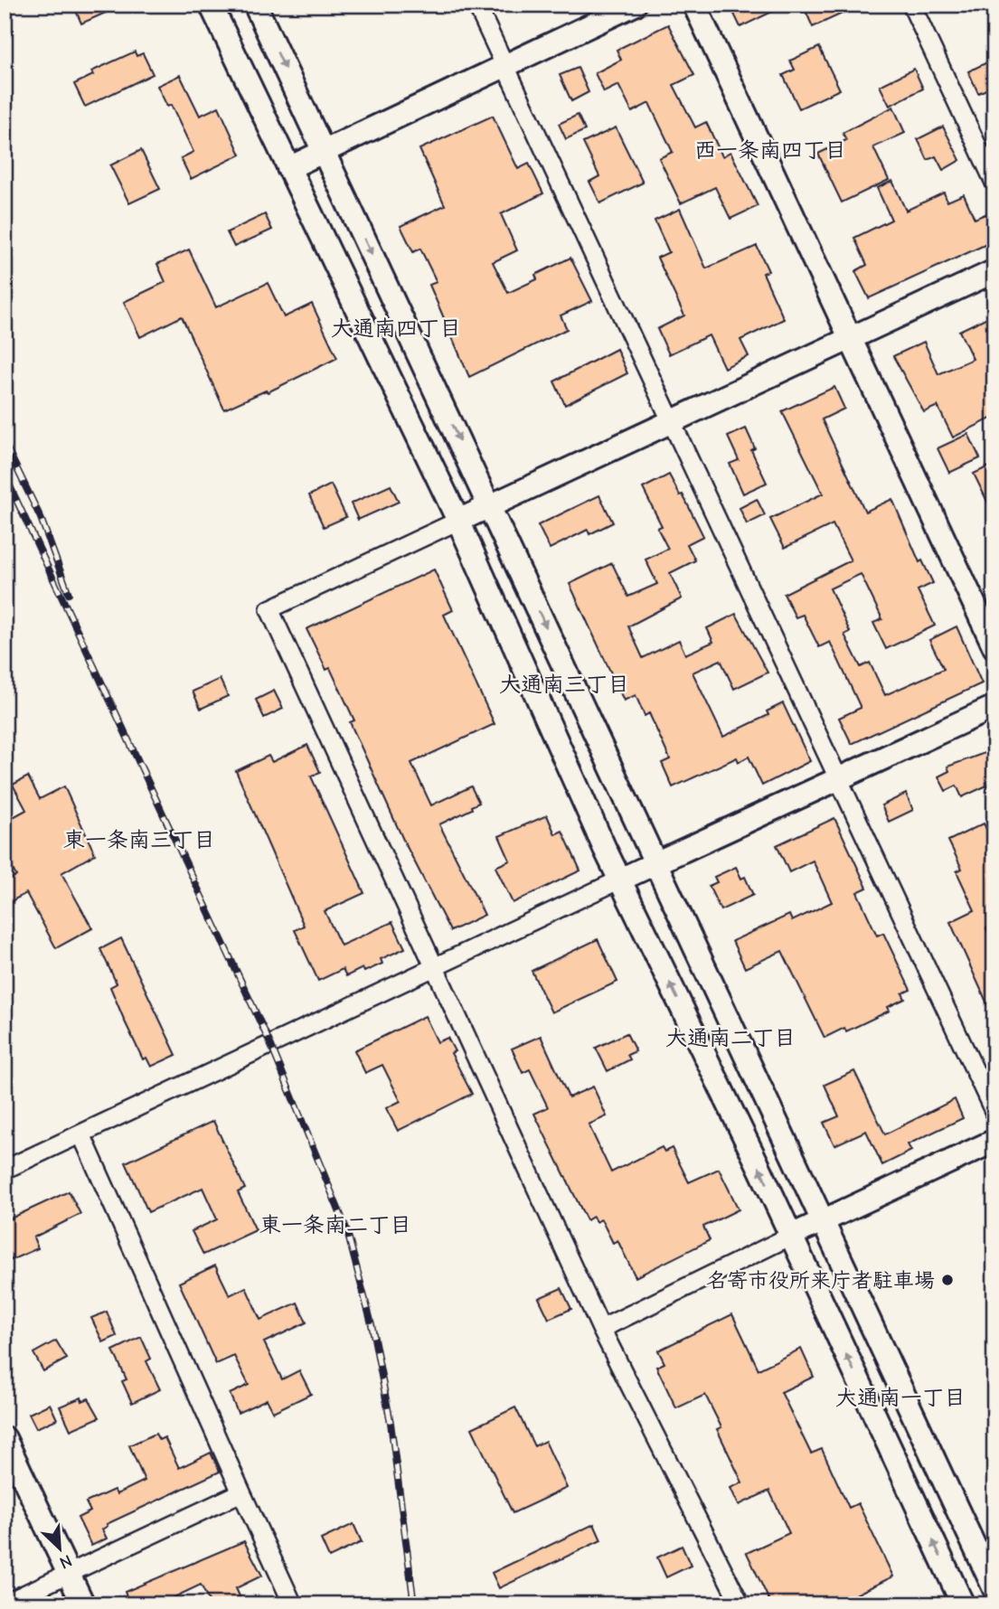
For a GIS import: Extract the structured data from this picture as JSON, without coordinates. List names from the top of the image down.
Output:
{
  "districts": [
    "西一条南四丁目",
    "大通南四丁目",
    "大通南三丁目",
    "東一条南三丁目",
    "大通南二丁目",
    "東一条南二丁目",
    "大通南一丁目"
  ],
  "places": ["名寄市役所来庁者駐車場"],
  "north": "bottom right"
}
